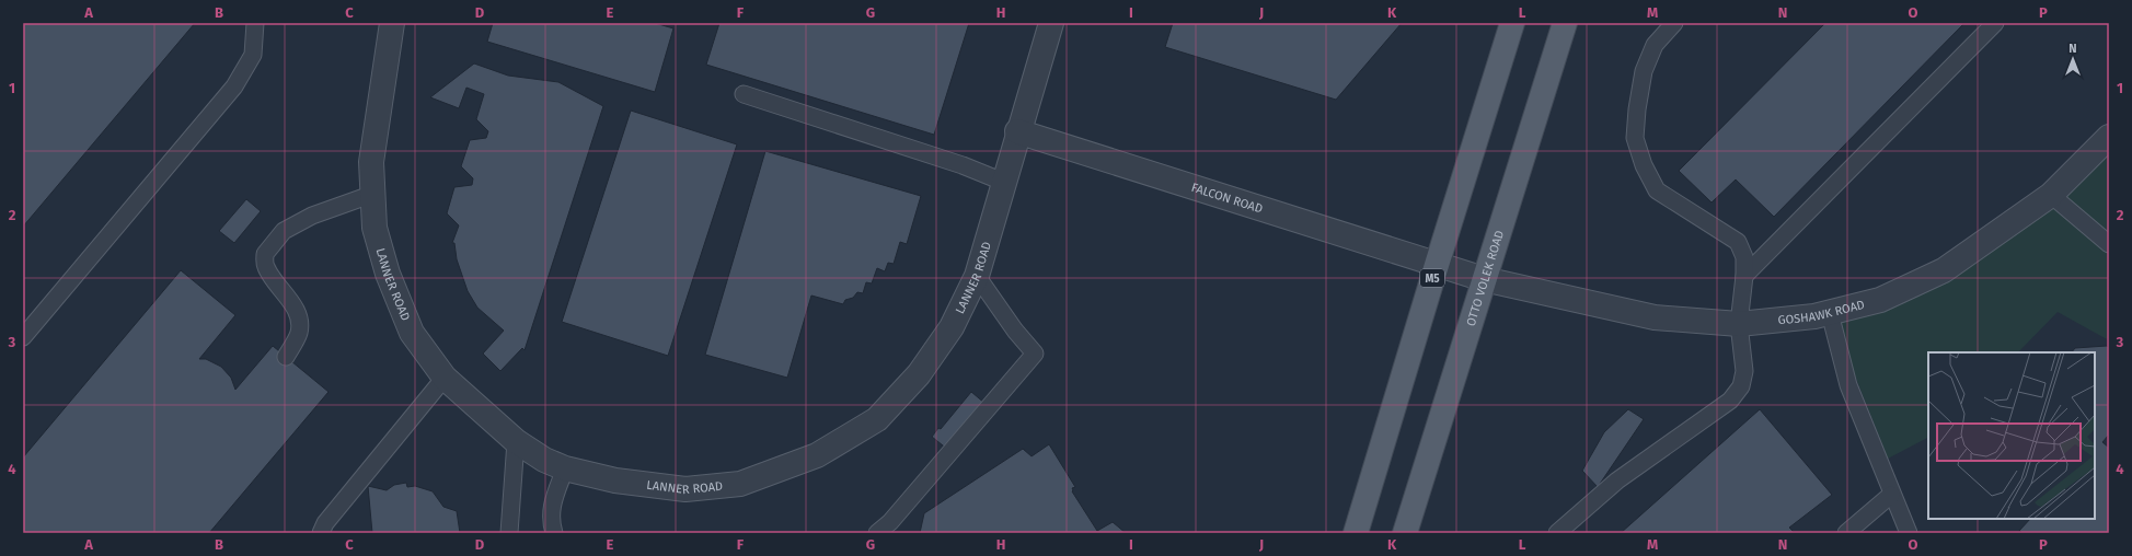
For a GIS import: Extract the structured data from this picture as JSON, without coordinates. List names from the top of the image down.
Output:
{
  "streets": {
    "main road": ["M5", "OTTO VOLEK ROAD"],
    "street": ["FALCON ROAD", "LANNER ROAD", "GOSHAWK ROAD"]
  },
  "crossings": [
    ["FALCON ROAD", "LANNER ROAD"],
    ["FALCON ROAD", "M5"],
    ["FALCON ROAD", "OTTO VOLEK ROAD"],
    ["FALCON ROAD", "GOSHAWK ROAD"],
    ["OTTO VOLEK ROAD", "GOSHAWK ROAD"]
  ],
  "north": "top",
  "grid": {
    "columns": [
      "A",
      "B",
      "C",
      "D",
      "E",
      "F",
      "G",
      "H",
      "I",
      "J",
      "K",
      "L",
      "M",
      "N",
      "O",
      "P"
    ],
    "rows": [
      "1",
      "2",
      "3",
      "4"
    ]
  }
}
